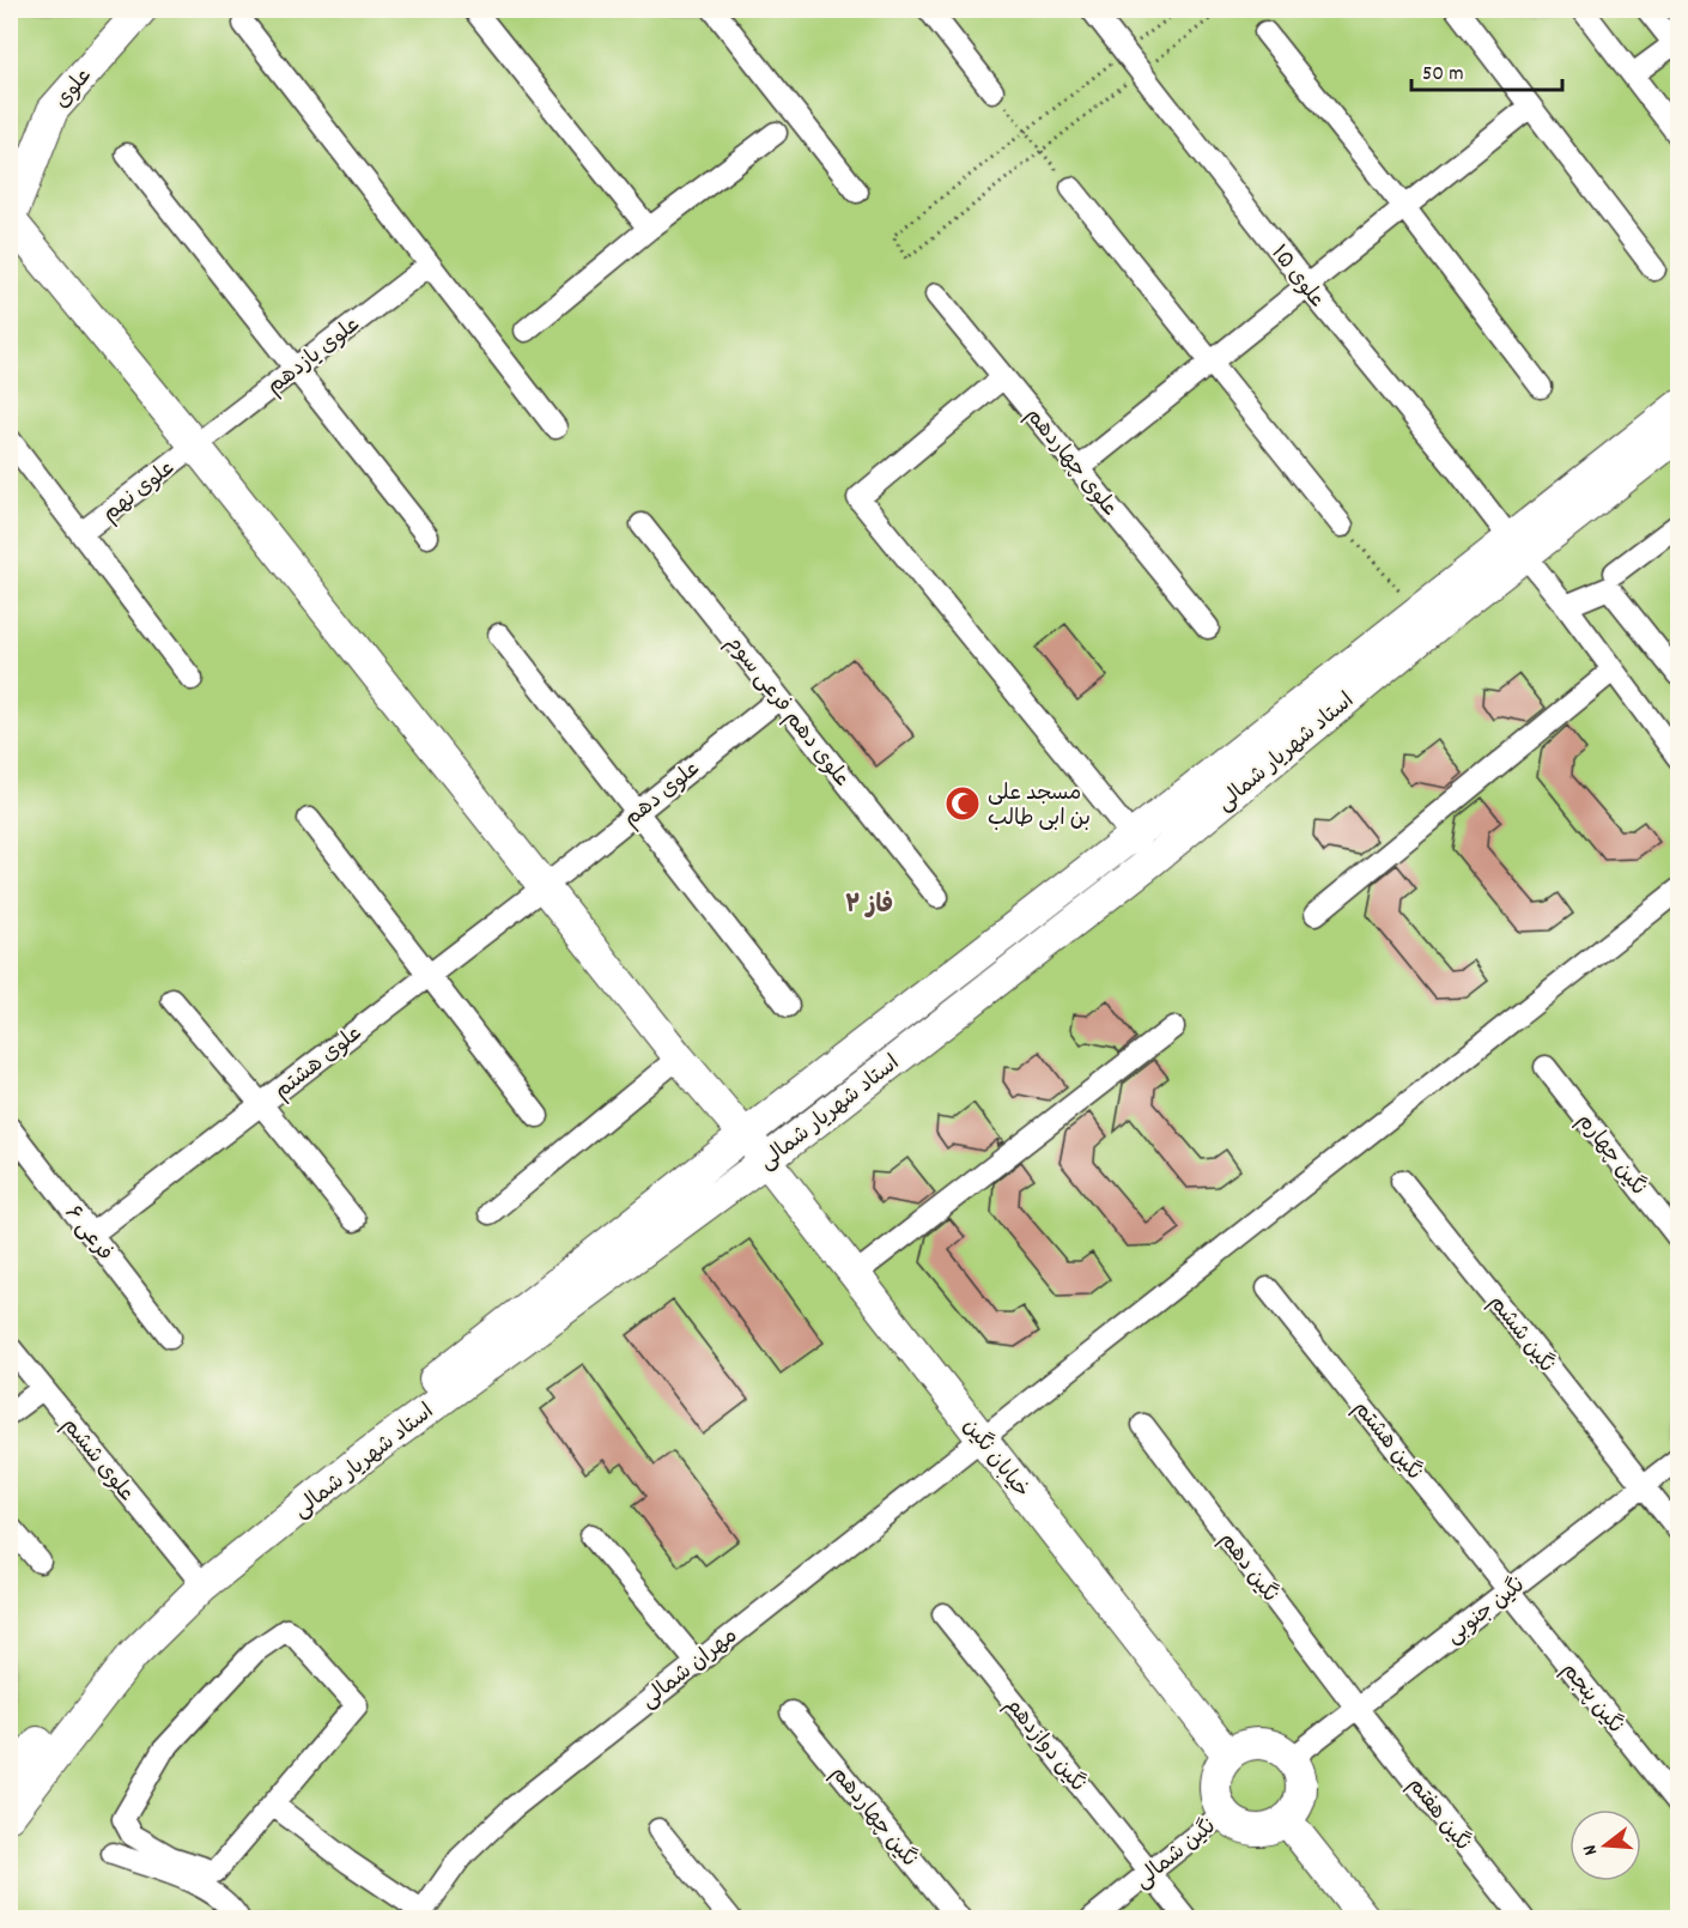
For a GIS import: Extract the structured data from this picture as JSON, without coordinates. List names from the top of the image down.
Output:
{
  "streets": {
    "street": [
      "علوی",
      "علوی ۱۵",
      "علوی یازدهم",
      "علوی چهاردهم",
      "علوی نهم",
      "علوی دهم فرعی سوم",
      "استاد شهریار شمالی",
      "علوی دهم",
      "علوی هشتم",
      "نگین چهارم",
      "فرعی ۶",
      "نگین ششم",
      "نگین هشتم",
      "خیابان نگین",
      "علوی ششم",
      "نگین دهم",
      "نگین جنوبی",
      "مهران شمالی",
      "نگین پنجم",
      "نگین دوازدهم",
      "نگین هفتم",
      "نگین چهاردهم",
      "نگین شمالی"
    ]
  },
  "crossings": [
    ["علوی", "خیابان نگین"],
    ["علوی ۱۵", "استاد شهریار شمالی"],
    ["علوی یازدهم", "علوی نهم"],
    ["علوی یازدهم", "خیابان نگین"],
    ["علوی نهم", "خیابان نگین"],
    ["علوی دهم فرعی سوم", "علوی دهم"],
    ["استاد شهریار شمالی", "خیابان نگین"],
    ["استاد شهریار شمالی", "علوی ششم"],
    ["علوی دهم", "علوی هشتم"],
    ["علوی دهم", "خیابان نگین"],
    ["علوی هشتم", "فرعی ۶"],
    ["علوی هشتم", "خیابان نگین"],
    ["نگین ششم", "نگین جنوبی"],
    ["نگین هشتم", "نگین جنوبی"],
    ["نگین هشتم", "نگین پنجم"],
    ["خیابان نگین", "نگین جنوبی"],
    ["خیابان نگین", "مهران شمالی"],
    ["خیابان نگین", "نگین شمالی"],
    ["نگین دهم", "نگین جنوبی"],
    ["نگین دهم", "نگین هفتم"],
    ["نگین جنوبی", "نگین پنجم"],
    ["نگین جنوبی", "نگین هفتم"],
    ["نگین جنوبی", "نگین شمالی"],
    ["نگین دوازدهم", "نگین شمالی"]
  ],
  "districts": ["فاز ۲"],
  "places": {
    "mosque": ["مسجد علی بن ابی طالب"]
  },
  "scale_bar": "50 m",
  "north": "left"
}
